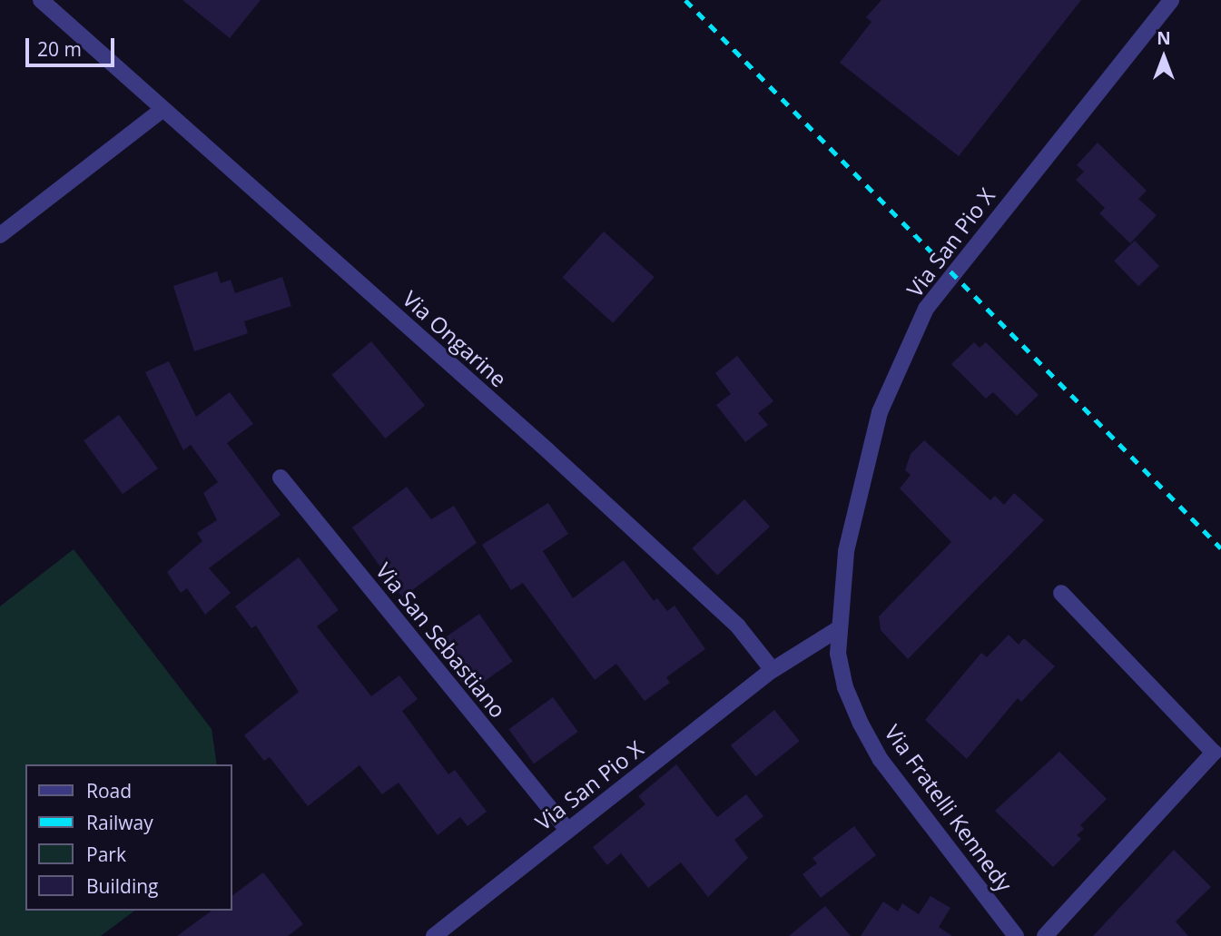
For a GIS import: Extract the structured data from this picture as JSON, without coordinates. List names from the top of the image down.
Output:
{
  "streets": {
    "street": [
      "Via San Pio X",
      "Via Ongarine",
      "Via San Sebastiano",
      "Via Fratelli Kennedy"
    ]
  },
  "crossings": [
    ["Via San Pio X", "Via Ongarine"],
    ["Via San Pio X", "Via San Sebastiano"],
    ["Via San Pio X", "Via Fratelli Kennedy"]
  ],
  "legend": [
    "Road",
    "Railway",
    "Park",
    "Building"
  ],
  "scale_bar": "20 m",
  "north": "top"
}
